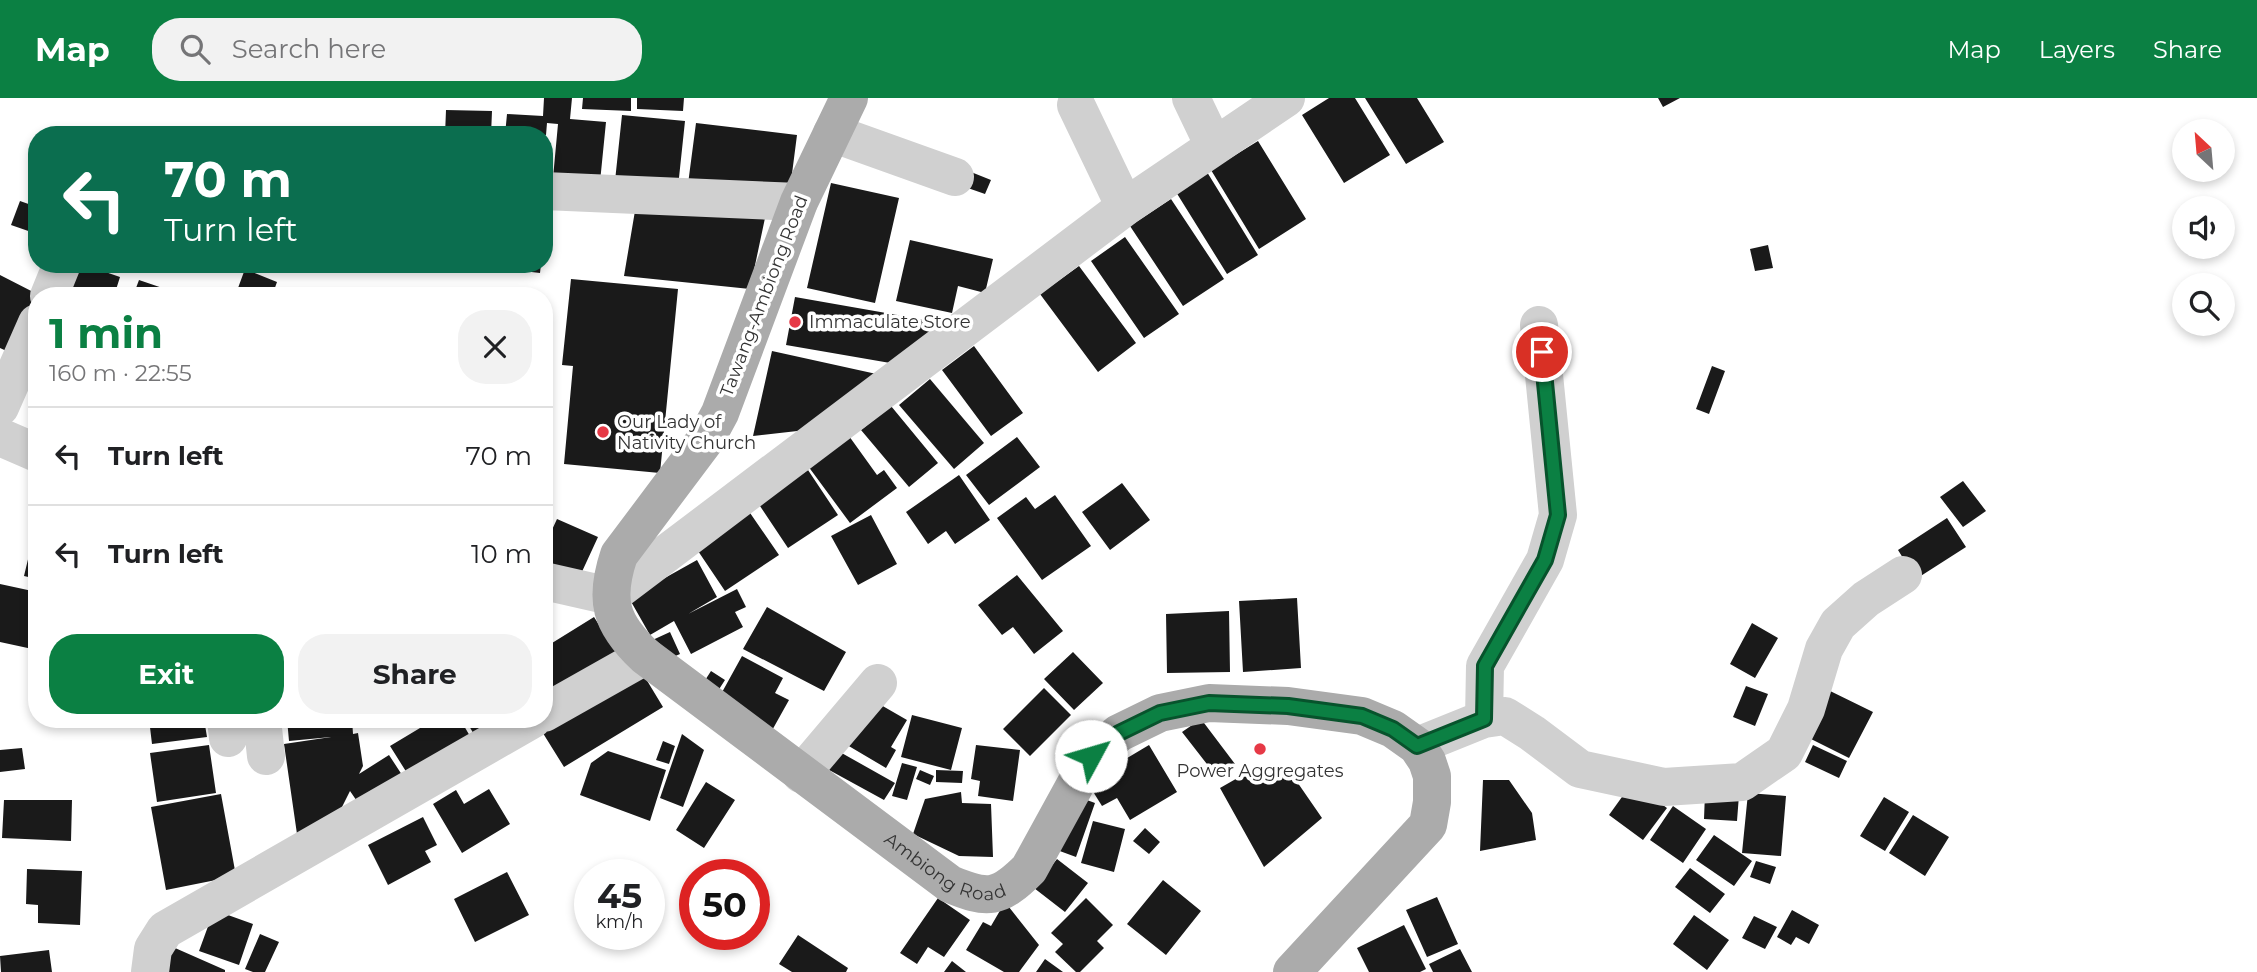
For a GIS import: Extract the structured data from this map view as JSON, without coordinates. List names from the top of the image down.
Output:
{
  "streets": {
    "main road": ["Tawang-Ambiong Road", "Ambiong Road"]
  },
  "crossings": [
    ["Tawang-Ambiong Road", "Ambiong Road"]
  ],
  "places": ["Immaculate Store", "Our Lady of Nativity Church", "Power Aggregates"],
  "north": "top left",
  "page": {
    "header": "Map",
    "search": "Search here",
    "nav": ["Map", "Layers", "Share"],
    "turn": ["70 m", "Turn left"],
    "heading": ["1 min", "160 m · 22:55"],
    "list": [
      {
        "name": "Turn left",
        "value": "70 m"
      },
      {
        "name": "Turn left",
        "value": "10 m"
      }
    ],
    "buttons": ["Exit", "Share"],
    "speed": "45 km/h",
    "limit": "50"
  }
}
